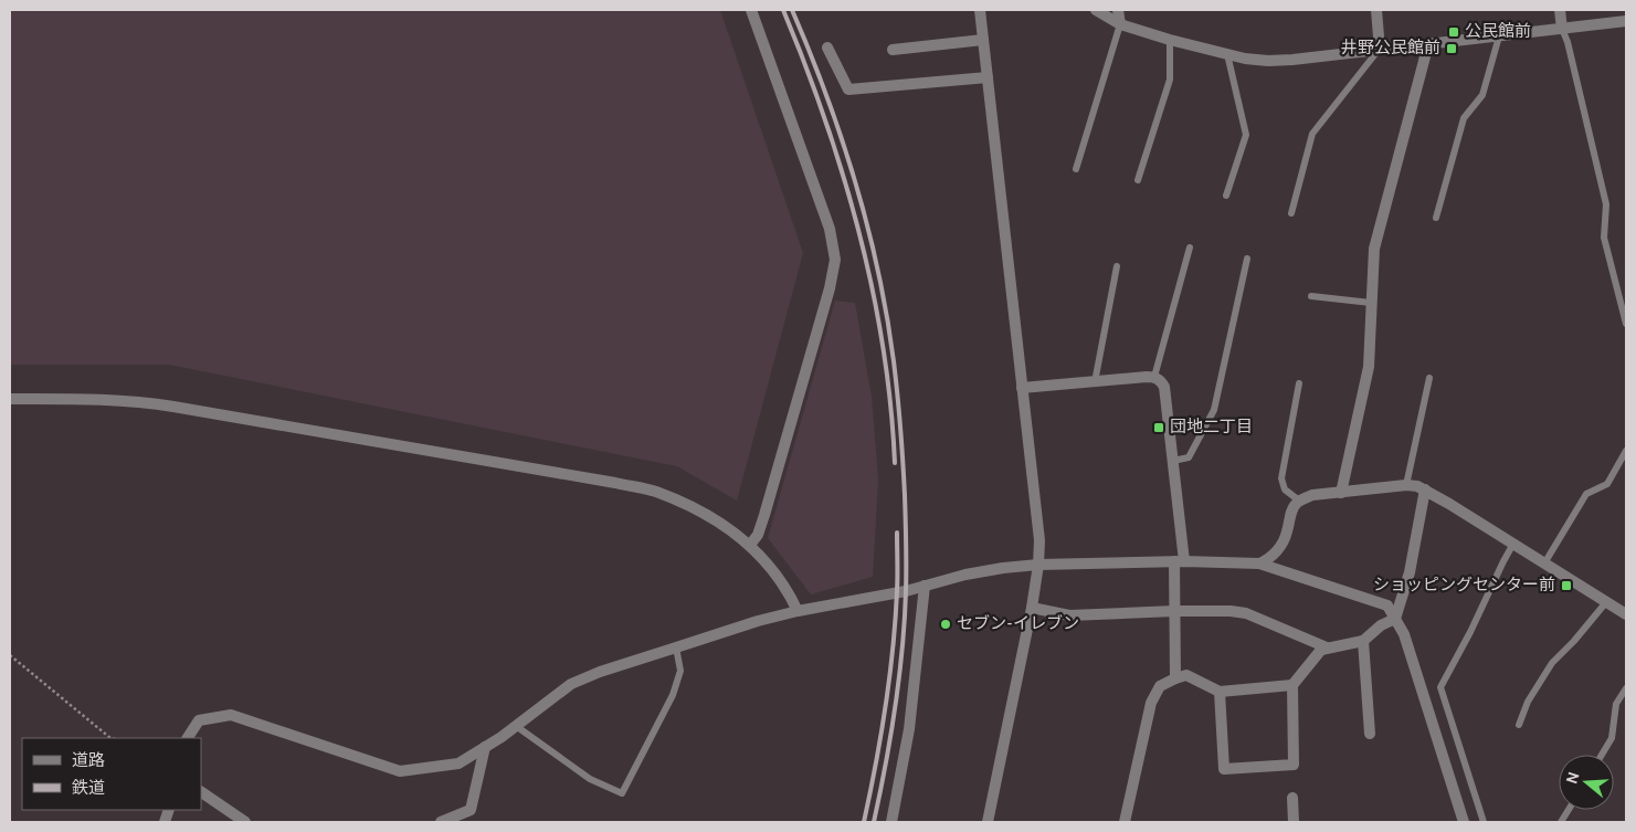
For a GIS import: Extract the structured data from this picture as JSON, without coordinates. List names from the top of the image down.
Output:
{
  "places": {
    "transit": [
      "公民館前",
      "井野公民館前",
      "団地二丁目",
      "ショッピングセンター前"
    ],
    "other": ["セブン-イレブン"]
  },
  "legend": ["道路", "鉄道"],
  "north": "left"
}
